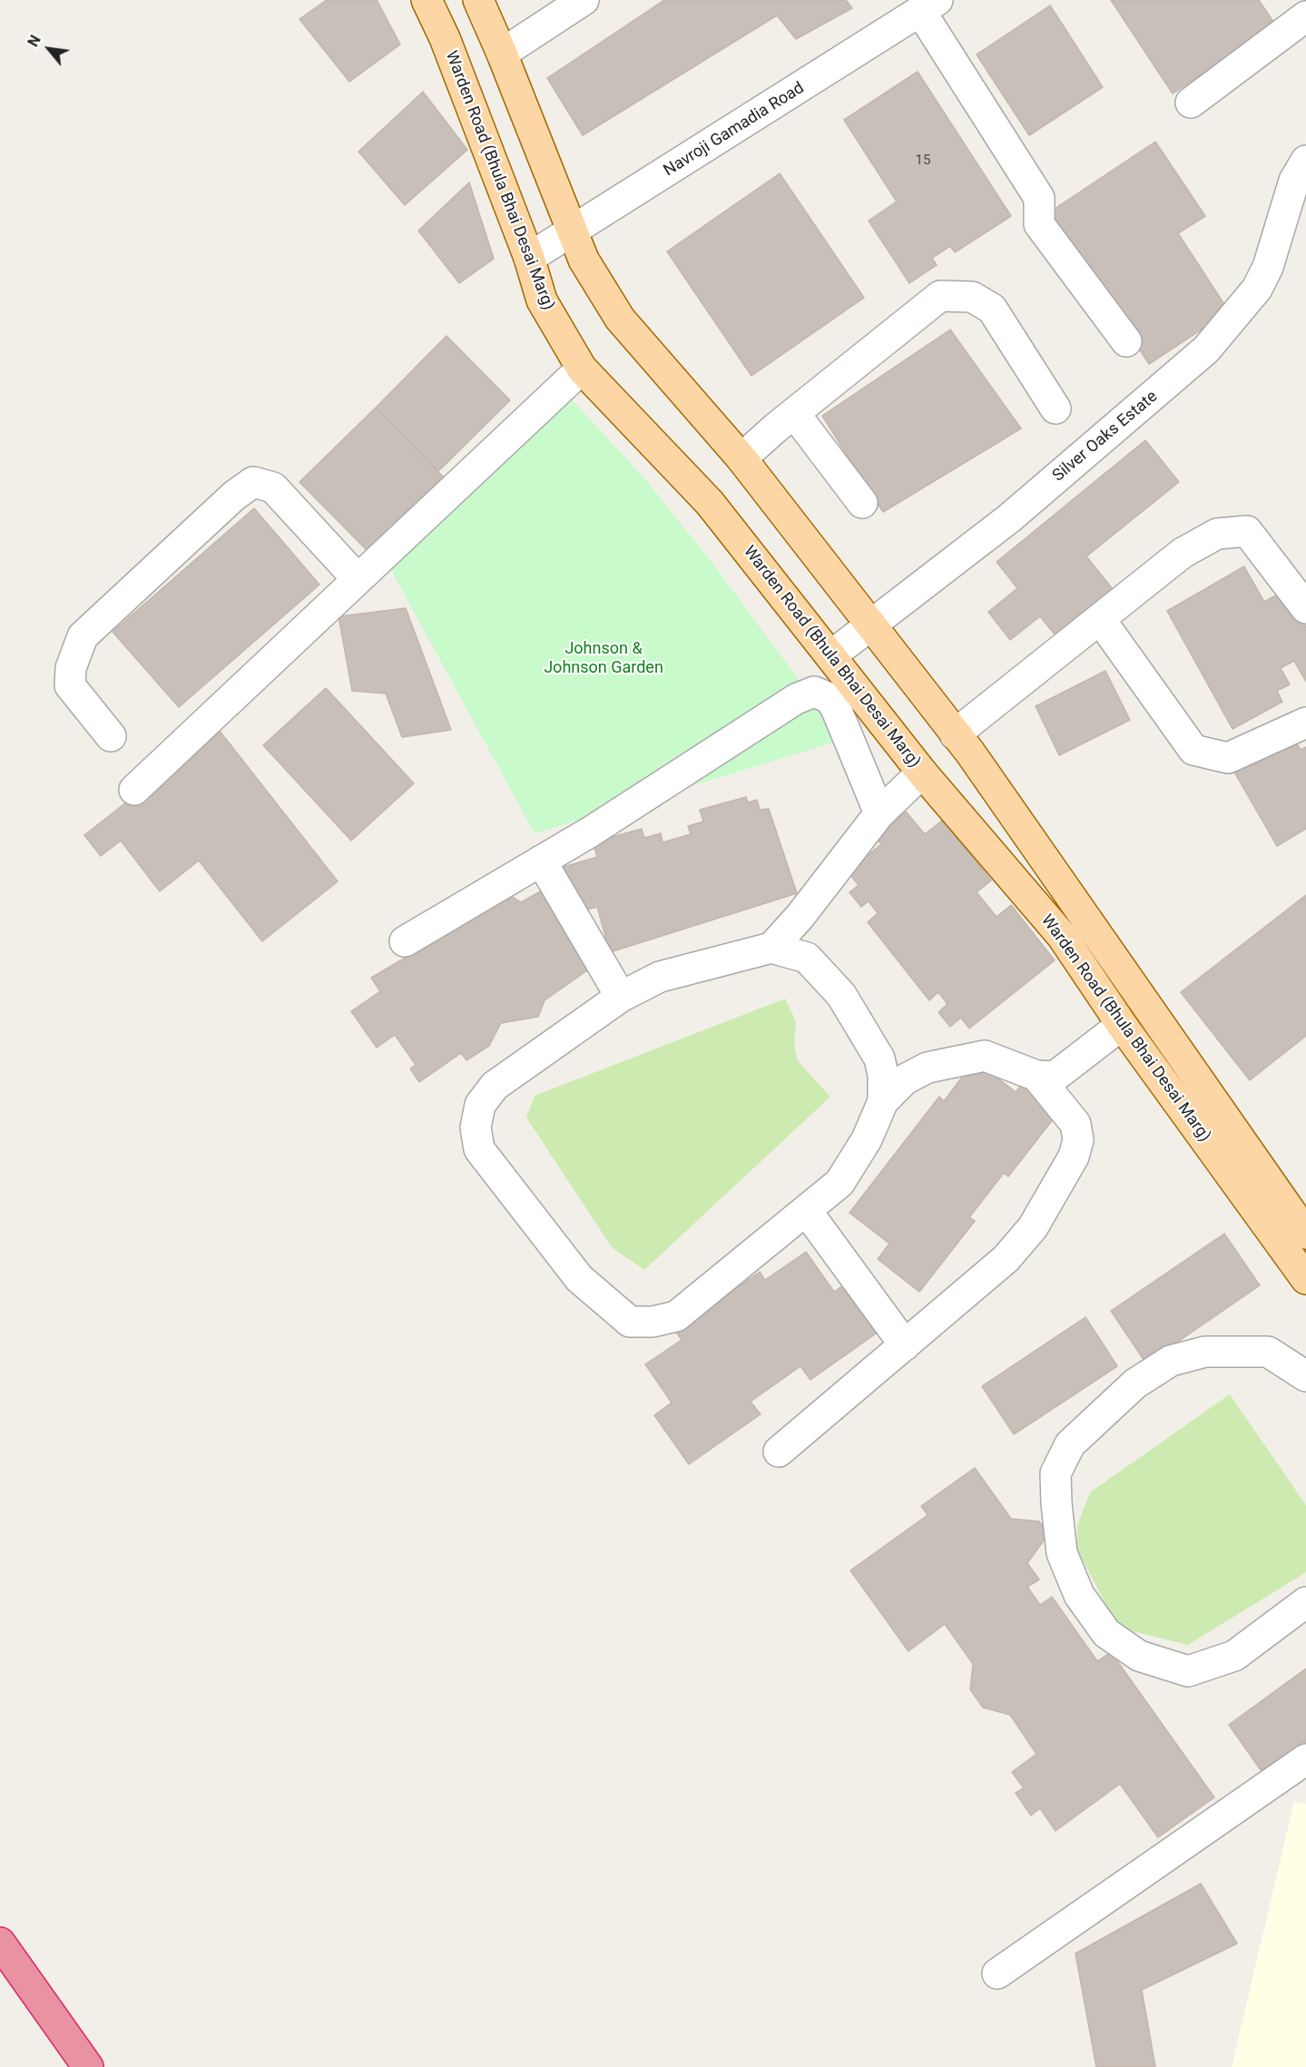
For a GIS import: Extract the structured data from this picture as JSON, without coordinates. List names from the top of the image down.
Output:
{
  "streets": {
    "main road": ["Warden Road (Bhula Bhai Desai Marg)"],
    "street": ["Navroji Gamadia Road", "Silver Oaks Estate"]
  },
  "crossings": [
    ["Navroji Gamadia Road", "Warden Road (Bhula Bhai Desai Marg)"],
    ["Warden Road (Bhula Bhai Desai Marg)", "Silver Oaks Estate"]
  ],
  "parks": ["Johnson & Johnson Garden"],
  "house_numbers": ["15"],
  "north": "top left"
}
